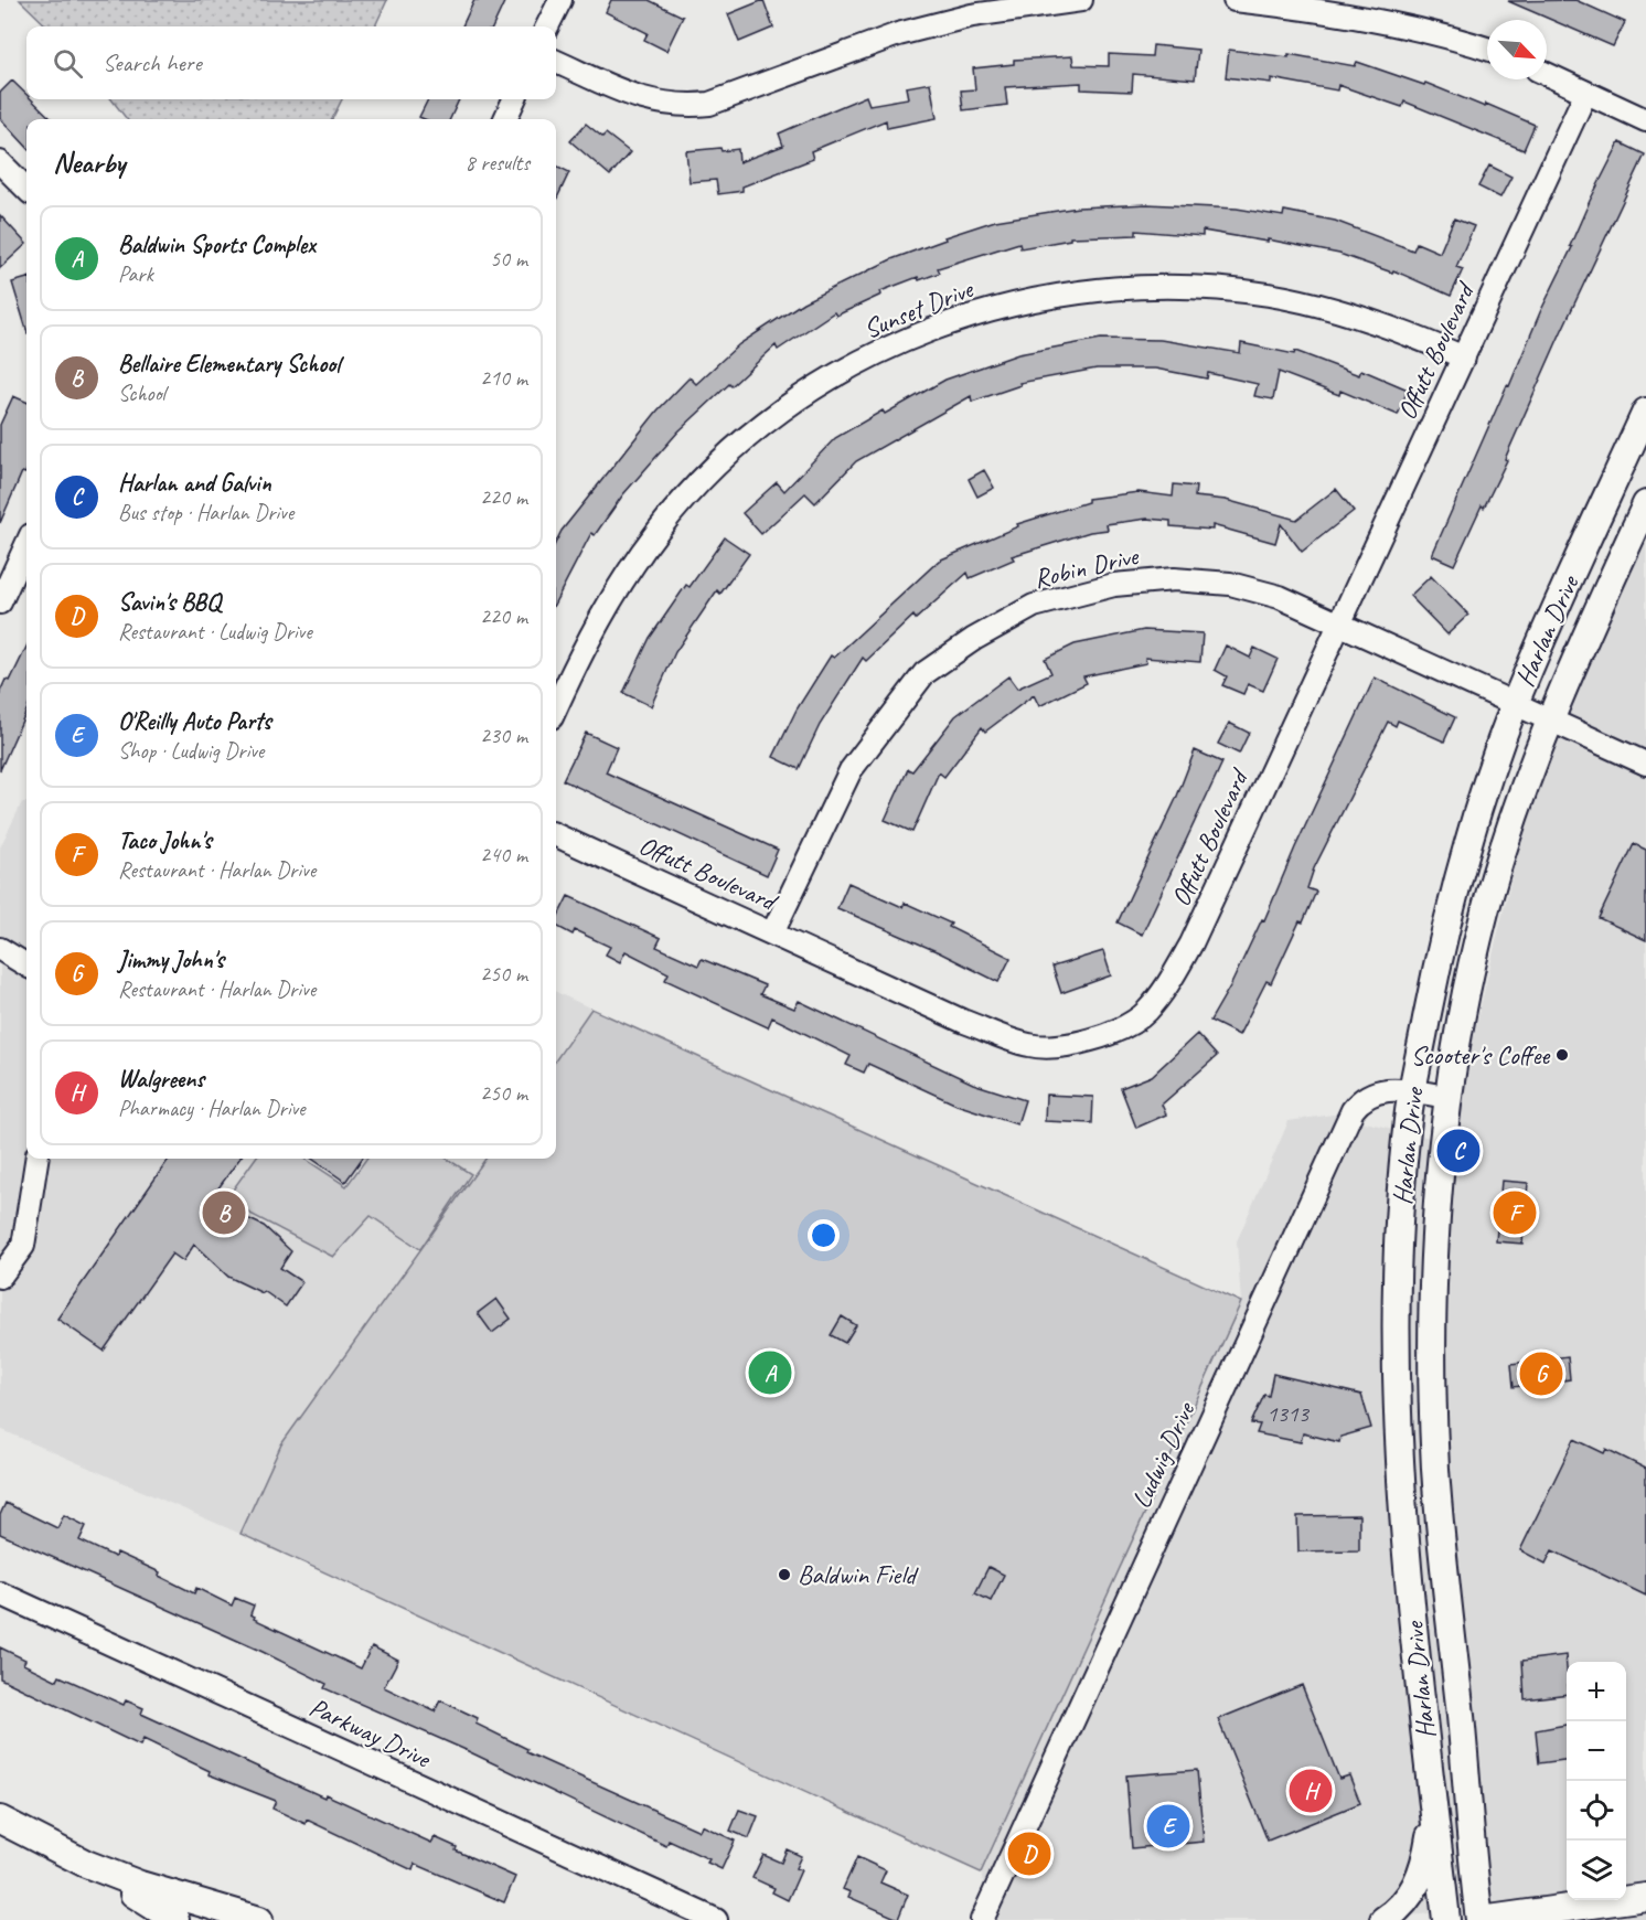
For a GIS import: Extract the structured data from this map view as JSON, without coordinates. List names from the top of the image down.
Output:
{
  "streets": {
    "main road": ["Harlan Drive"],
    "street": [
      "Sunset Drive",
      "Offutt Boulevard",
      "Robin Drive",
      "Ludwig Drive",
      "Parkway Drive"
    ]
  },
  "crossings": [
    ["Sunset Drive", "Offutt Boulevard"],
    ["Offutt Boulevard", "Robin Drive"],
    ["Robin Drive", "Harlan Drive"],
    ["Harlan Drive", "Ludwig Drive"]
  ],
  "places": ["Scooter's Coffee", "Baldwin Field"],
  "house_numbers": ["1313"],
  "north": "bottom right",
  "page": {
    "search": "Search here",
    "heading": ["Nearby", "8 results"],
    "list": [
      {
        "mark": "A",
        "name": "Baldwin Sports Complex",
        "note": "Park",
        "value": "50 m"
      },
      {
        "mark": "B",
        "name": "Bellaire Elementary School",
        "note": "School",
        "value": "210 m"
      },
      {
        "mark": "C",
        "name": "Harlan and Galvin",
        "note": "Bus stop · Harlan Drive",
        "value": "220 m"
      },
      {
        "mark": "D",
        "name": "Savin's BBQ",
        "note": "Restaurant · Ludwig Drive",
        "value": "220 m"
      },
      {
        "mark": "E",
        "name": "O'Reilly Auto Parts",
        "note": "Shop · Ludwig Drive",
        "value": "230 m"
      },
      {
        "mark": "F",
        "name": "Taco John's",
        "note": "Restaurant · Harlan Drive",
        "value": "240 m"
      },
      {
        "mark": "G",
        "name": "Jimmy John's",
        "note": "Restaurant · Harlan Drive",
        "value": "250 m"
      },
      {
        "mark": "H",
        "name": "Walgreens",
        "note": "Pharmacy · Harlan Drive",
        "value": "250 m"
      }
    ],
    "pins": [
      "C",
      "B",
      "F",
      "A",
      "G",
      "H",
      "E",
      "D"
    ],
    "map_buttons": ["+", "−"]
  }
}
